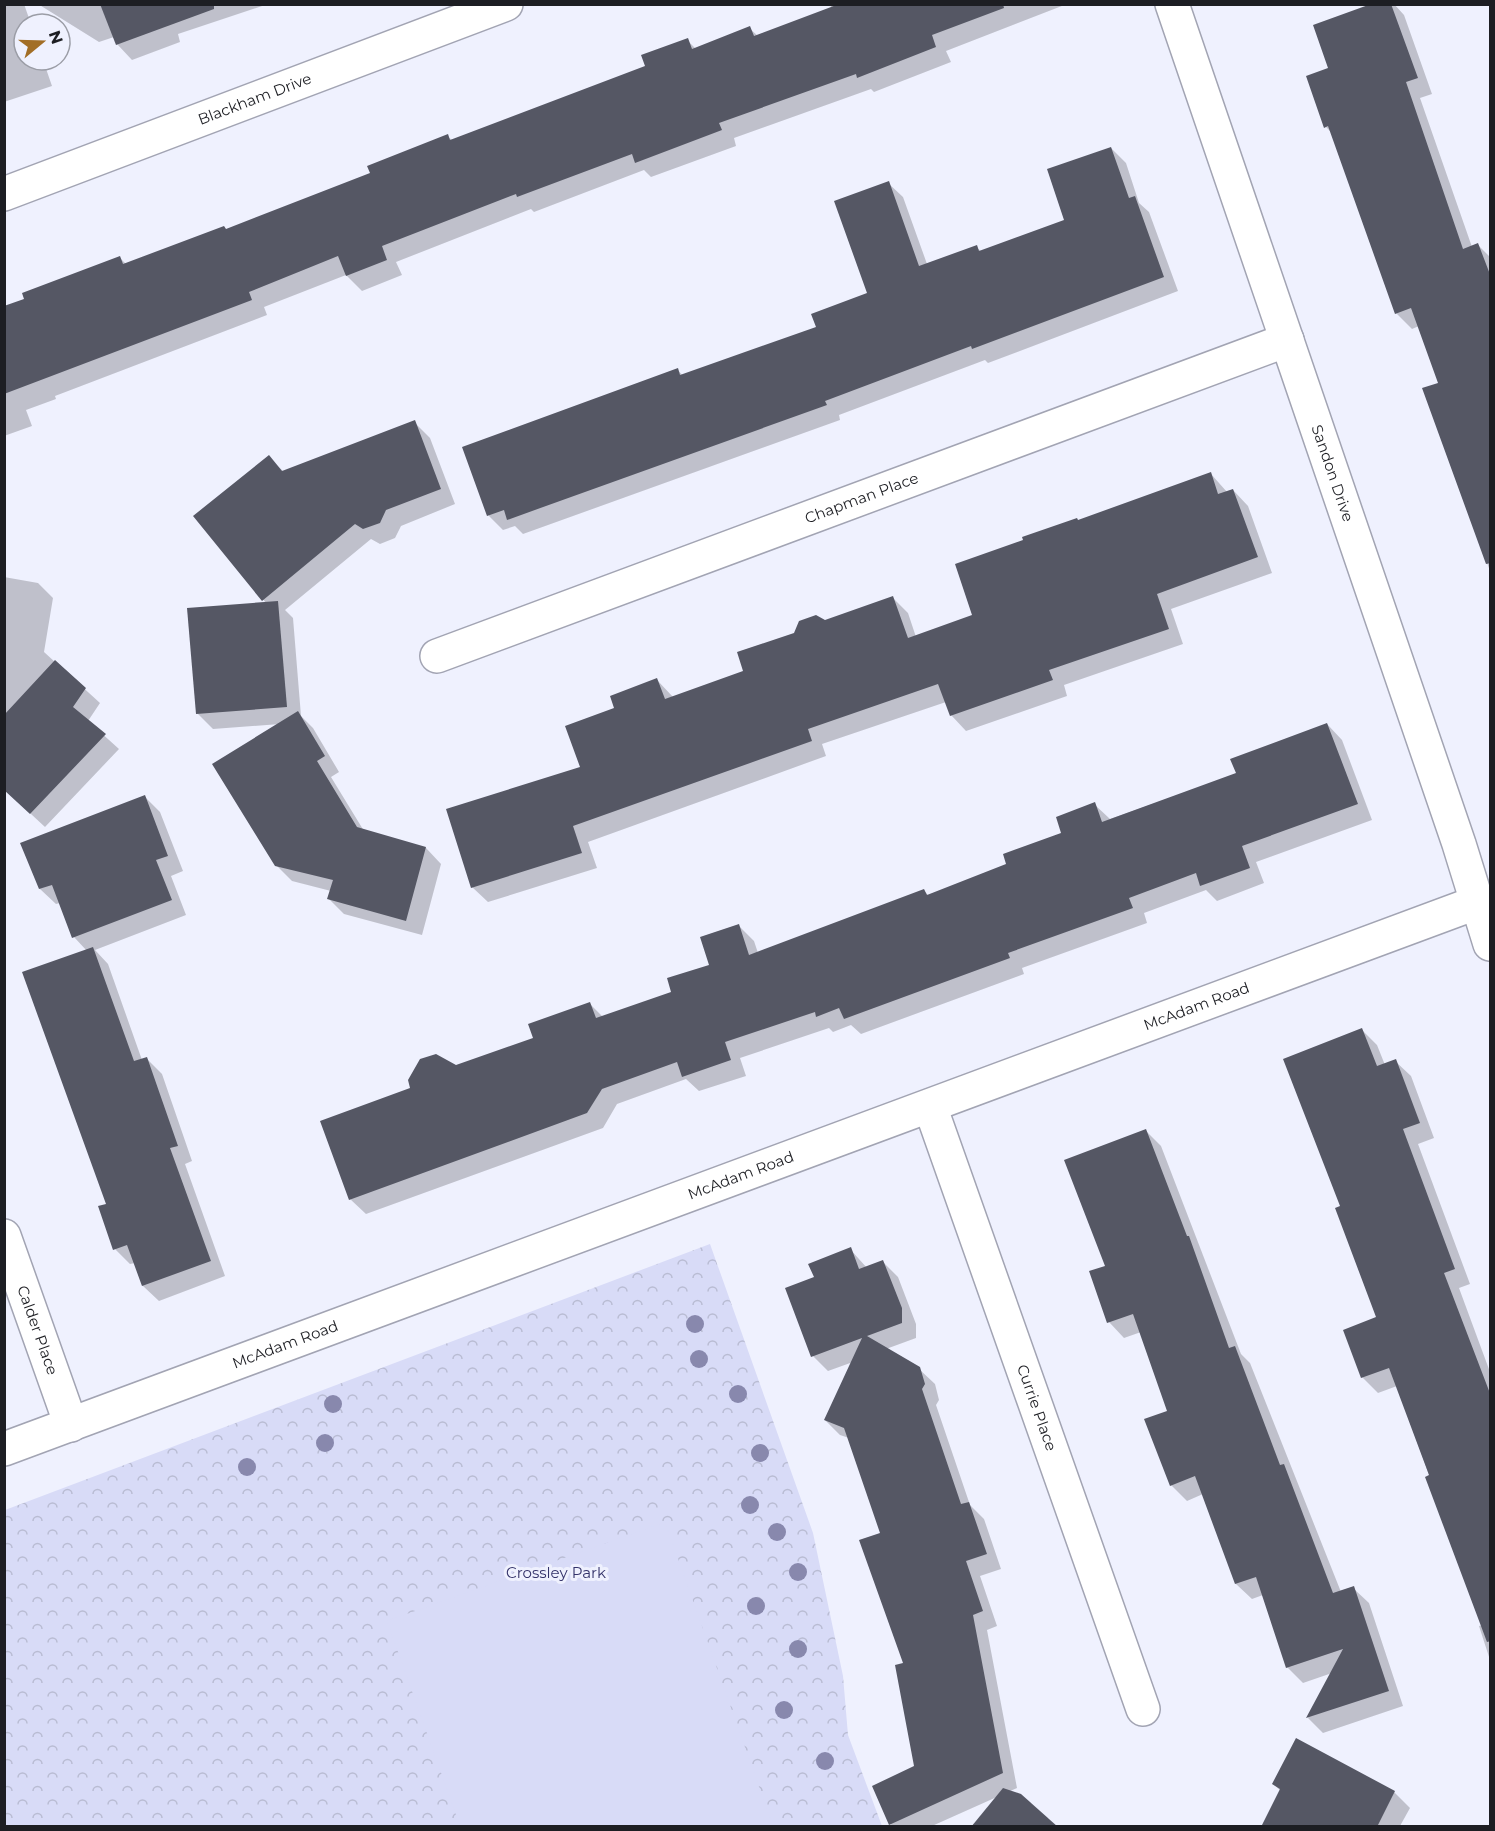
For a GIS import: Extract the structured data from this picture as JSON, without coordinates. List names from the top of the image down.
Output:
{
  "streets": {
    "street": [
      "Blackham Drive",
      "Sandon Drive",
      "Chapman Place",
      "McAdam Road",
      "Calder Place",
      "Currie Place"
    ]
  },
  "crossings": [
    ["Sandon Drive", "Chapman Place"],
    ["Sandon Drive", "McAdam Road"],
    ["McAdam Road", "Calder Place"],
    ["McAdam Road", "Currie Place"]
  ],
  "parks": ["Crossley Park"],
  "north": "right"
}
